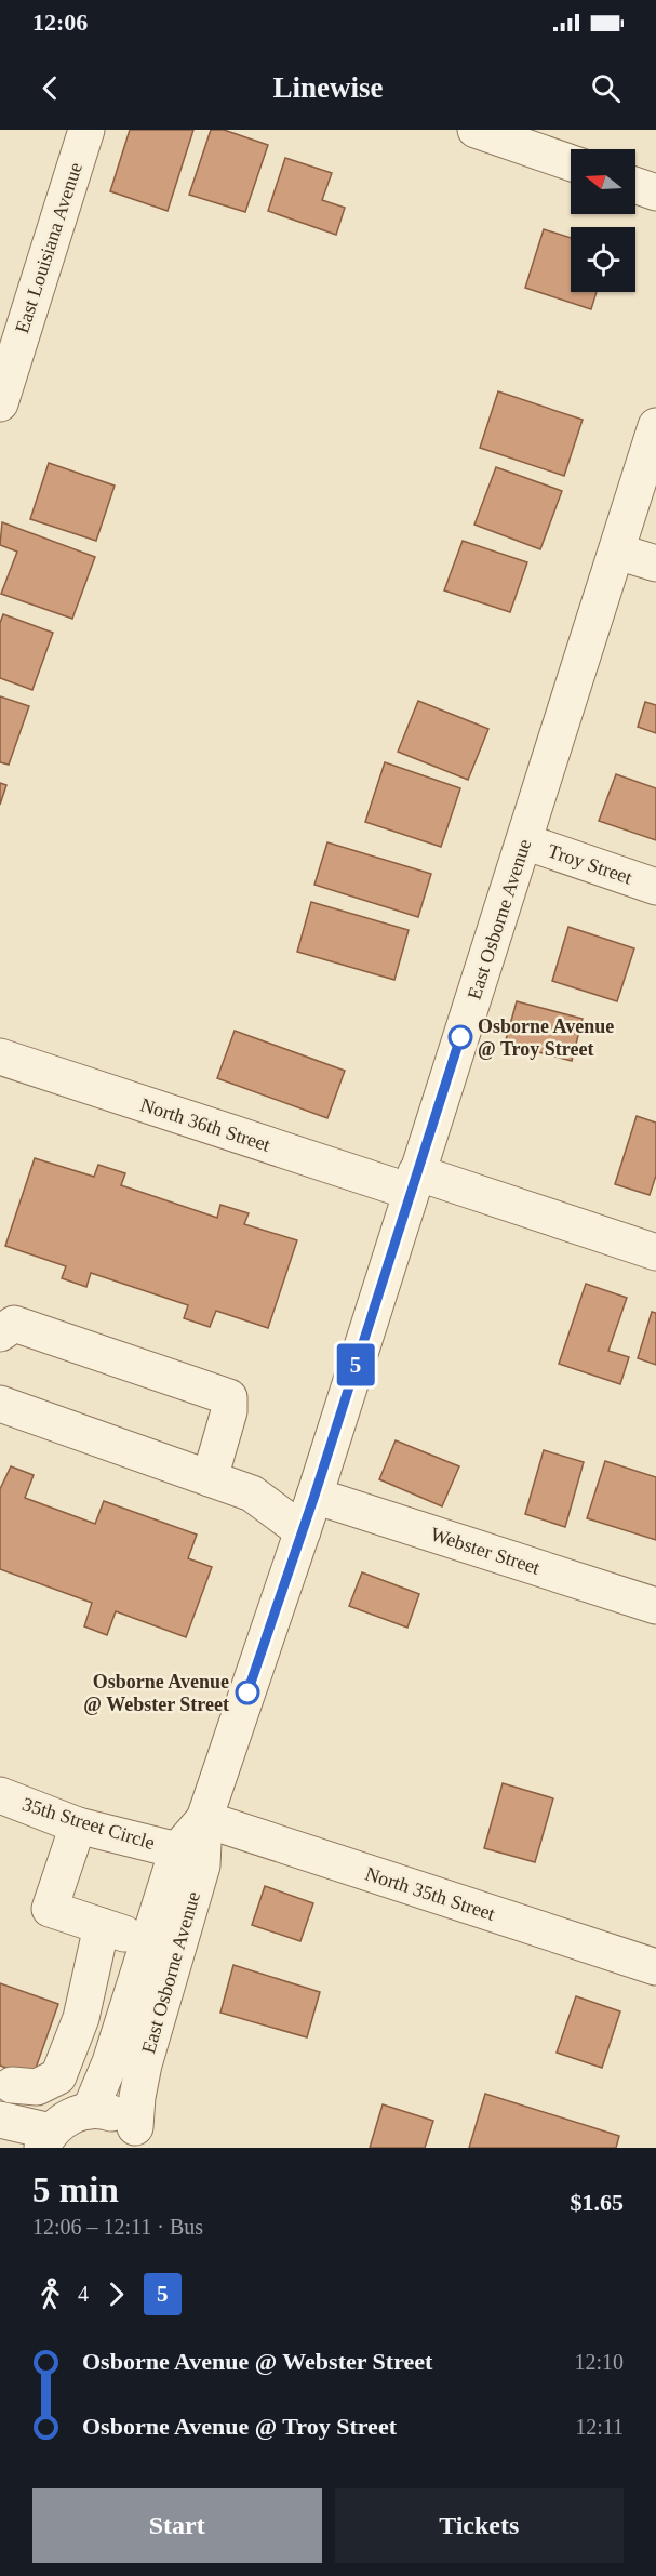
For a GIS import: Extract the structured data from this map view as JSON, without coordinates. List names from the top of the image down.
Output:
{
  "streets": {
    "street": [
      "East Louisiana Avenue",
      "Troy Street",
      "East Osborne Avenue",
      "North 36th Street",
      "Webster Street",
      "35th Street Circle",
      "North 35th Street"
    ]
  },
  "crossings": [
    ["Troy Street", "East Osborne Avenue"],
    ["East Osborne Avenue", "North 36th Street"],
    ["East Osborne Avenue", "Webster Street"],
    ["East Osborne Avenue", "35th Street Circle"],
    ["East Osborne Avenue", "North 35th Street"]
  ],
  "places": ["Osborne Avenue @ Troy Street", "Osborne Avenue @ Webster Street"],
  "lines": ["bus line 5"],
  "north": "left",
  "page": {
    "status": "12:06",
    "header": "Linewise",
    "on_map": "5",
    "heading": ["5 min", "12:06 – 12:11 · Bus", "$1.65"],
    "legs": ["4", "5"],
    "list": [
      {
        "name": "Osborne Avenue @ Webster Street",
        "value": "12:10"
      },
      {
        "name": "Osborne Avenue @ Troy Street",
        "value": "12:11"
      }
    ],
    "buttons": ["Start", "Tickets"]
  }
}
